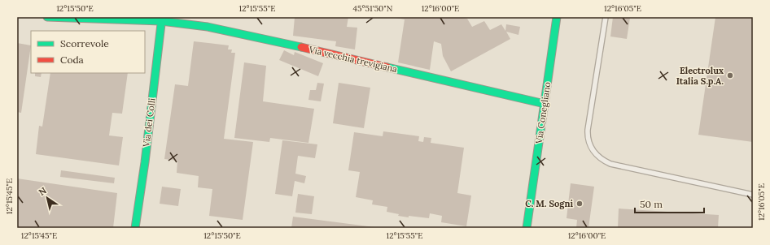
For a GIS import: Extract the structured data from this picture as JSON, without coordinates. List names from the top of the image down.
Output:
{
  "streets": {
    "street": ["Via vecchia trevigiana", "Via Conegliano", "Via dei Colli"]
  },
  "crossings": [
    ["Via vecchia trevigiana", "Via Conegliano"],
    ["Via vecchia trevigiana", "Via dei Colli"]
  ],
  "places": ["Electrolux Italia S.p.A.", "C. M. Sogni"],
  "legend": ["Scorrevole", "Coda"],
  "scale_bar": "50 m",
  "north": "top left",
  "coordinates": [
    "12°15'50\"E",
    "12°15'55\"E",
    "45°51'50\"N",
    "12°16'00\"E",
    "12°16'05\"E",
    "12°15'45\"E"
  ]
}
